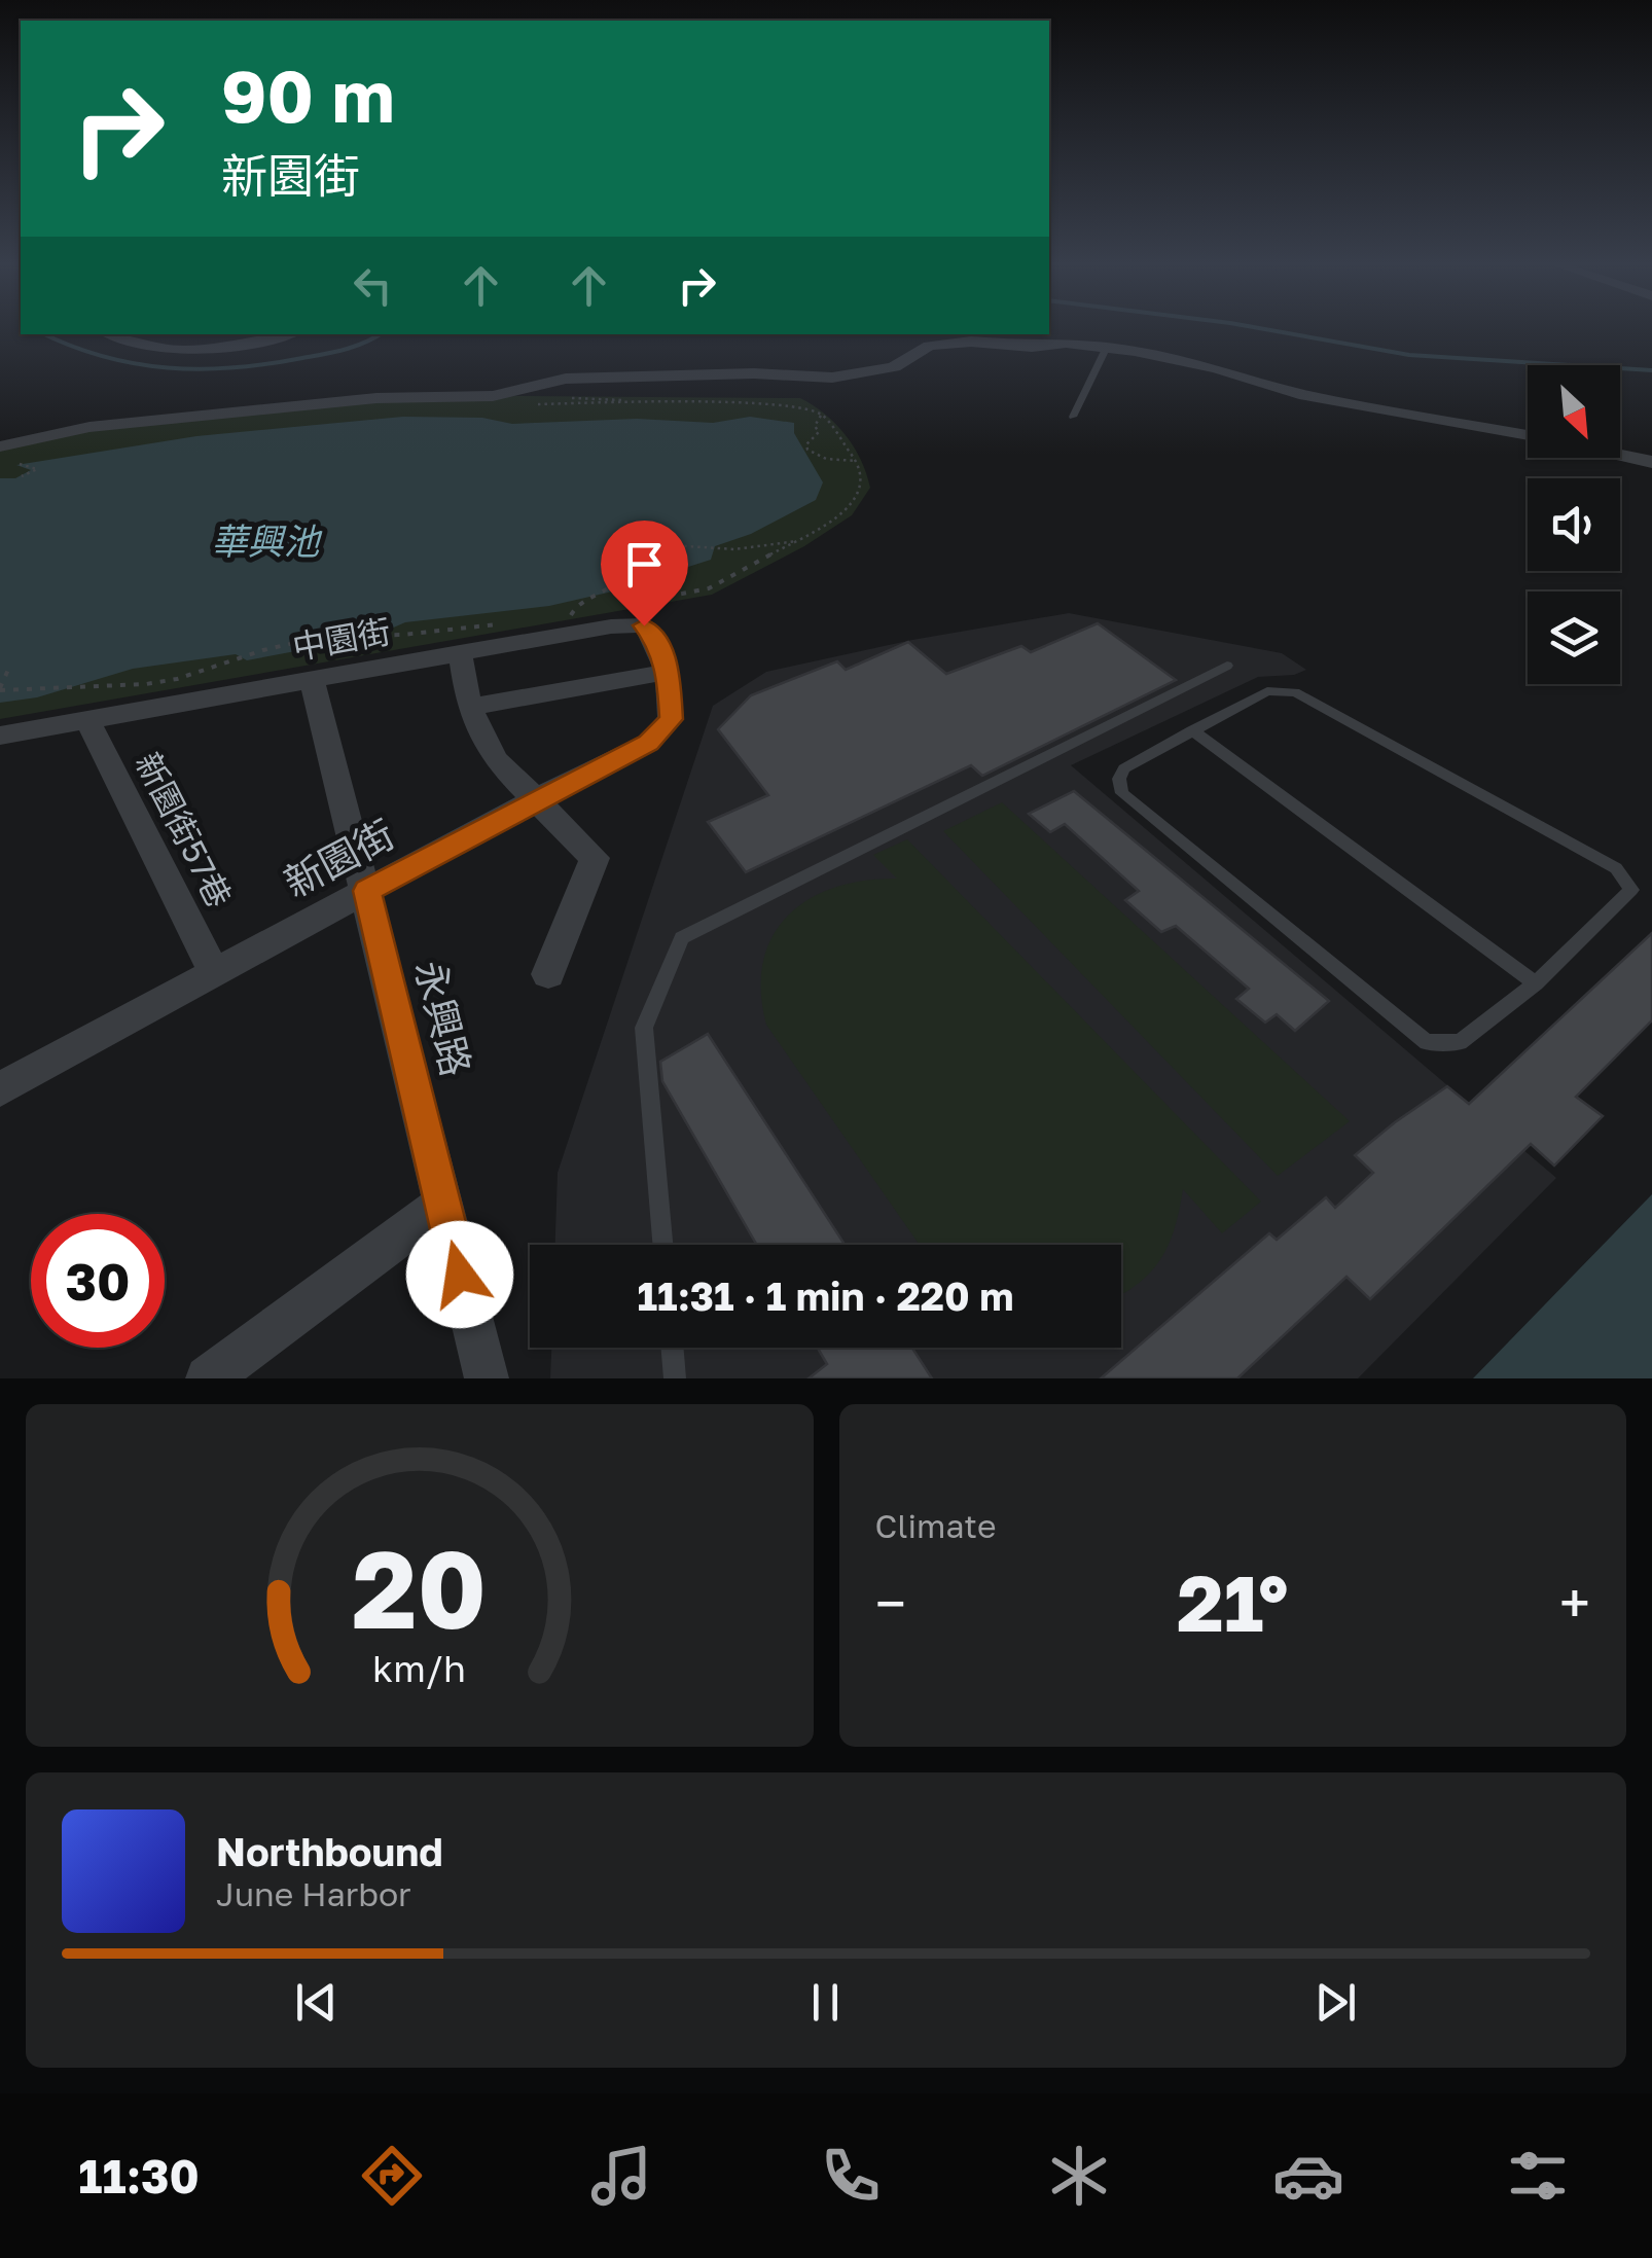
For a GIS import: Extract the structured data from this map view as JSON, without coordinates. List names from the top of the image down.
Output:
{
  "streets": {
    "street": [
      "中園街",
      "新園街57巷",
      "新園街",
      "永興路"
    ]
  },
  "crossings": [
    ["中園街", "新園街57巷"],
    ["中園街", "新園街"],
    ["中園街", "永興路"],
    ["新園街57巷", "新園街"],
    ["新園街", "永興路"]
  ],
  "water": ["華興池"],
  "north": "bottom right",
  "page": {
    "turn": ["90 m", "新園街"],
    "limit": "30",
    "trip": "11:31 · 1 min · 220 m",
    "tile": "Climate",
    "heat": ["−", "21°", "+"],
    "song": ["Northbound", "June Harbor"],
    "tabs": "11:30",
    "gauge": ["20", "km/h"]
  }
}
